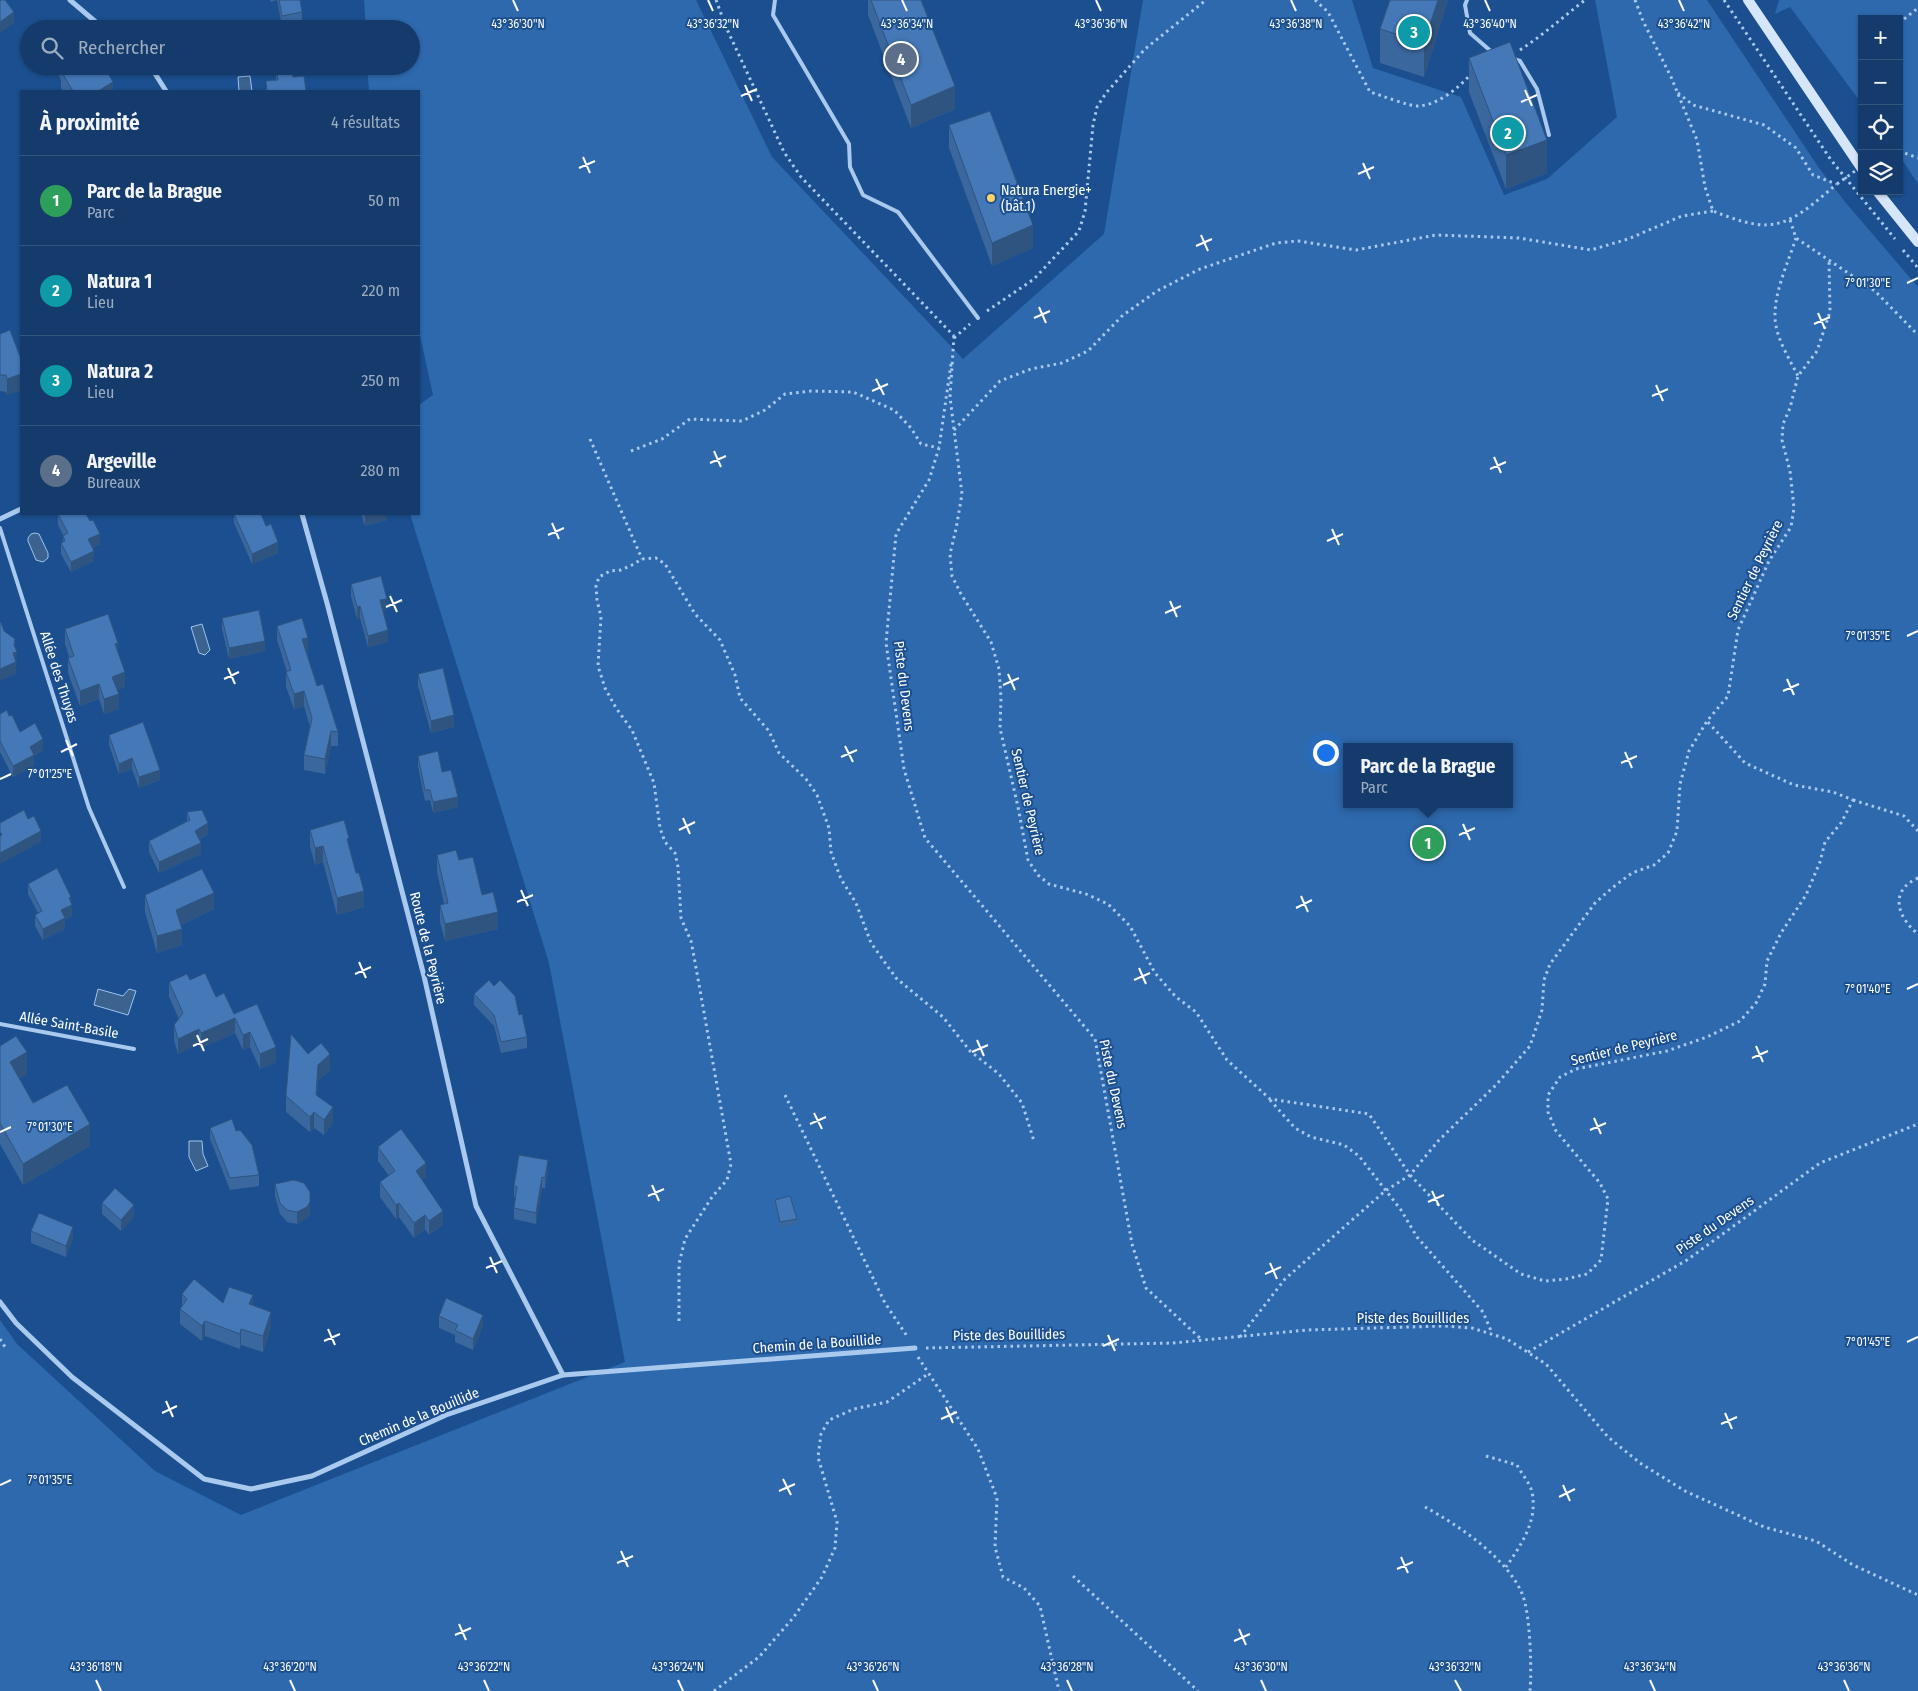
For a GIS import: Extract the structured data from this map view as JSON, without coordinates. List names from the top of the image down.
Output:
{
  "streets": {
    "street": ["Route de la Peyrière", "Chemin de la Bouillide"],
    "lane": ["Allée des Thuyas", "Allée Saint-Basile"],
    "path": ["Sentier de Peyrière", "Piste du Devens", "Piste des Bouillides"]
  },
  "crossings": [
    ["Sentier de Peyrière", "Piste du Devens"],
    ["Sentier de Peyrière", "Piste des Bouillides"],
    ["Piste du Devens", "Piste des Bouillides"],
    ["Route de la Peyrière", "Chemin de la Bouillide"],
    ["Piste des Bouillides", "Chemin de la Bouillide"]
  ],
  "places": ["Natura Energie+ (bât.1)"],
  "page": {
    "pins": [
      "3",
      "4",
      "2",
      "1"
    ],
    "map_buttons": ["+", "−"],
    "search": "Rechercher",
    "heading": ["À proximité", "4 résultats"],
    "list": [
      {
        "mark": "1",
        "name": "Parc de la Brague",
        "note": "Parc",
        "value": "50 m"
      },
      {
        "mark": "2",
        "name": "Natura 1",
        "note": "Lieu",
        "value": "220 m"
      },
      {
        "mark": "3",
        "name": "Natura 2",
        "note": "Lieu",
        "value": "250 m"
      },
      {
        "mark": "4",
        "name": "Argeville",
        "note": "Bureaux",
        "value": "280 m"
      }
    ],
    "popup": ["Parc de la Brague", "Parc"]
  },
  "coordinates": [
    "43°36'32\"N",
    "43°36'34\"N",
    "43°36'36\"N",
    "43°36'38\"N",
    "43°36'40\"N",
    "43°36'30\"N",
    "43°36'42\"N",
    "7°01'30\"E",
    "7°01'35\"E",
    "7°01'25\"E",
    "7°01'40\"E",
    "7°01'45\"E",
    "43°36'18\"N",
    "43°36'20\"N",
    "43°36'22\"N",
    "43°36'24\"N",
    "43°36'26\"N",
    "43°36'28\"N"
  ]
}
